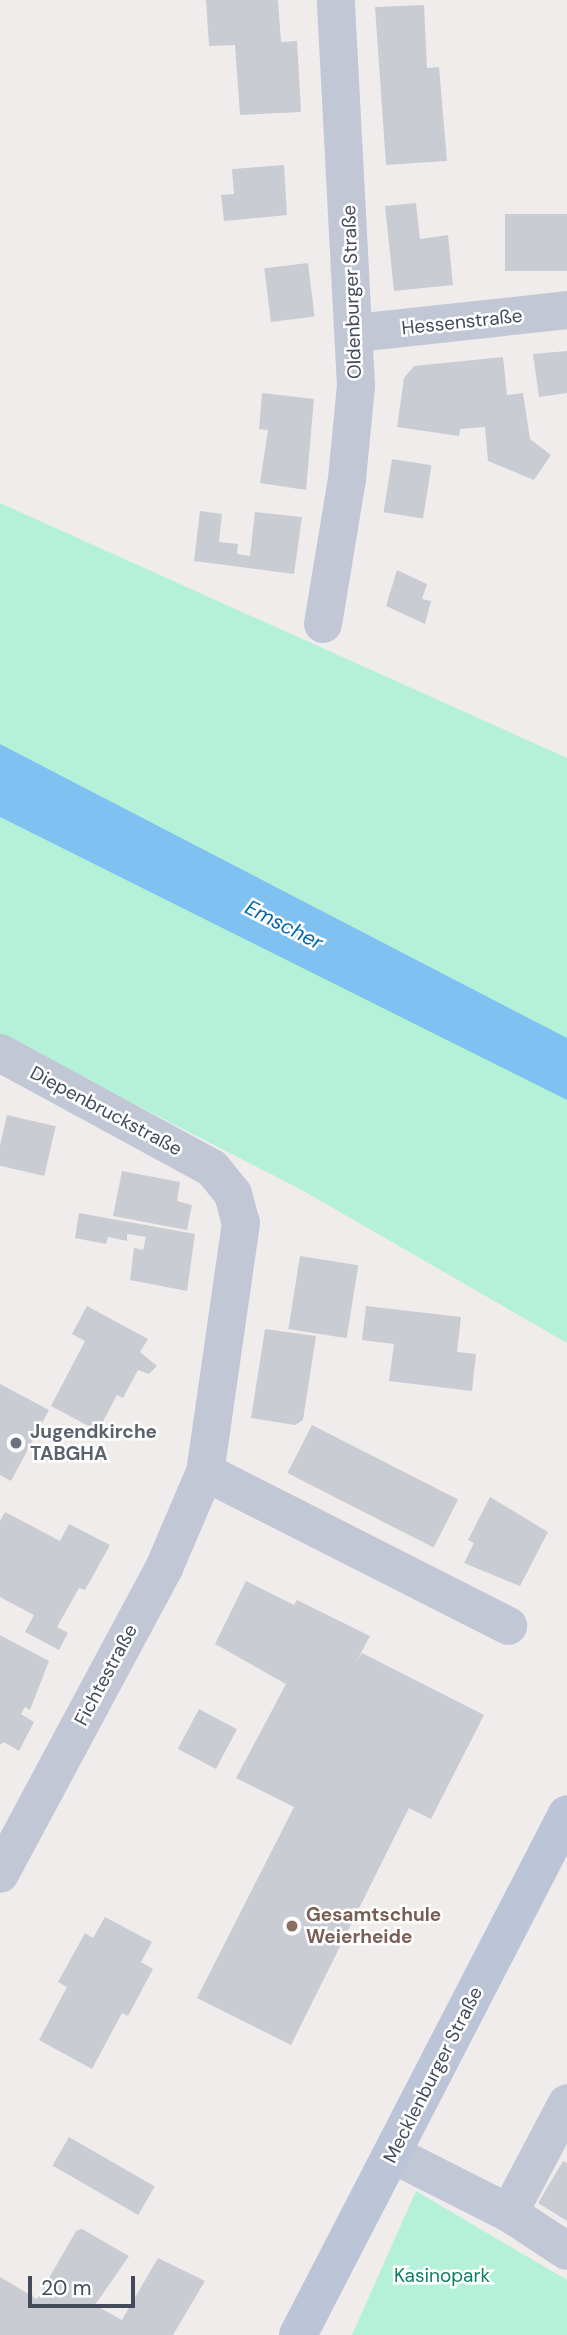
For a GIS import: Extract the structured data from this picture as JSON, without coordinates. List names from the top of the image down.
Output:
{
  "streets": {
    "street": [
      "Oldenburger Straße",
      "Hessenstraße",
      "Diepenbruckstraße",
      "Fichtestraße",
      "Mecklenburger Straße"
    ]
  },
  "crossings": [
    ["Oldenburger Straße", "Hessenstraße"],
    ["Diepenbruckstraße", "Fichtestraße"]
  ],
  "water": ["Emscher"],
  "parks": ["Kasinopark"],
  "places": ["Jugendkirche TABGHA", "Gesamtschule Weierheide"],
  "scale_bar": "20 m"
}
